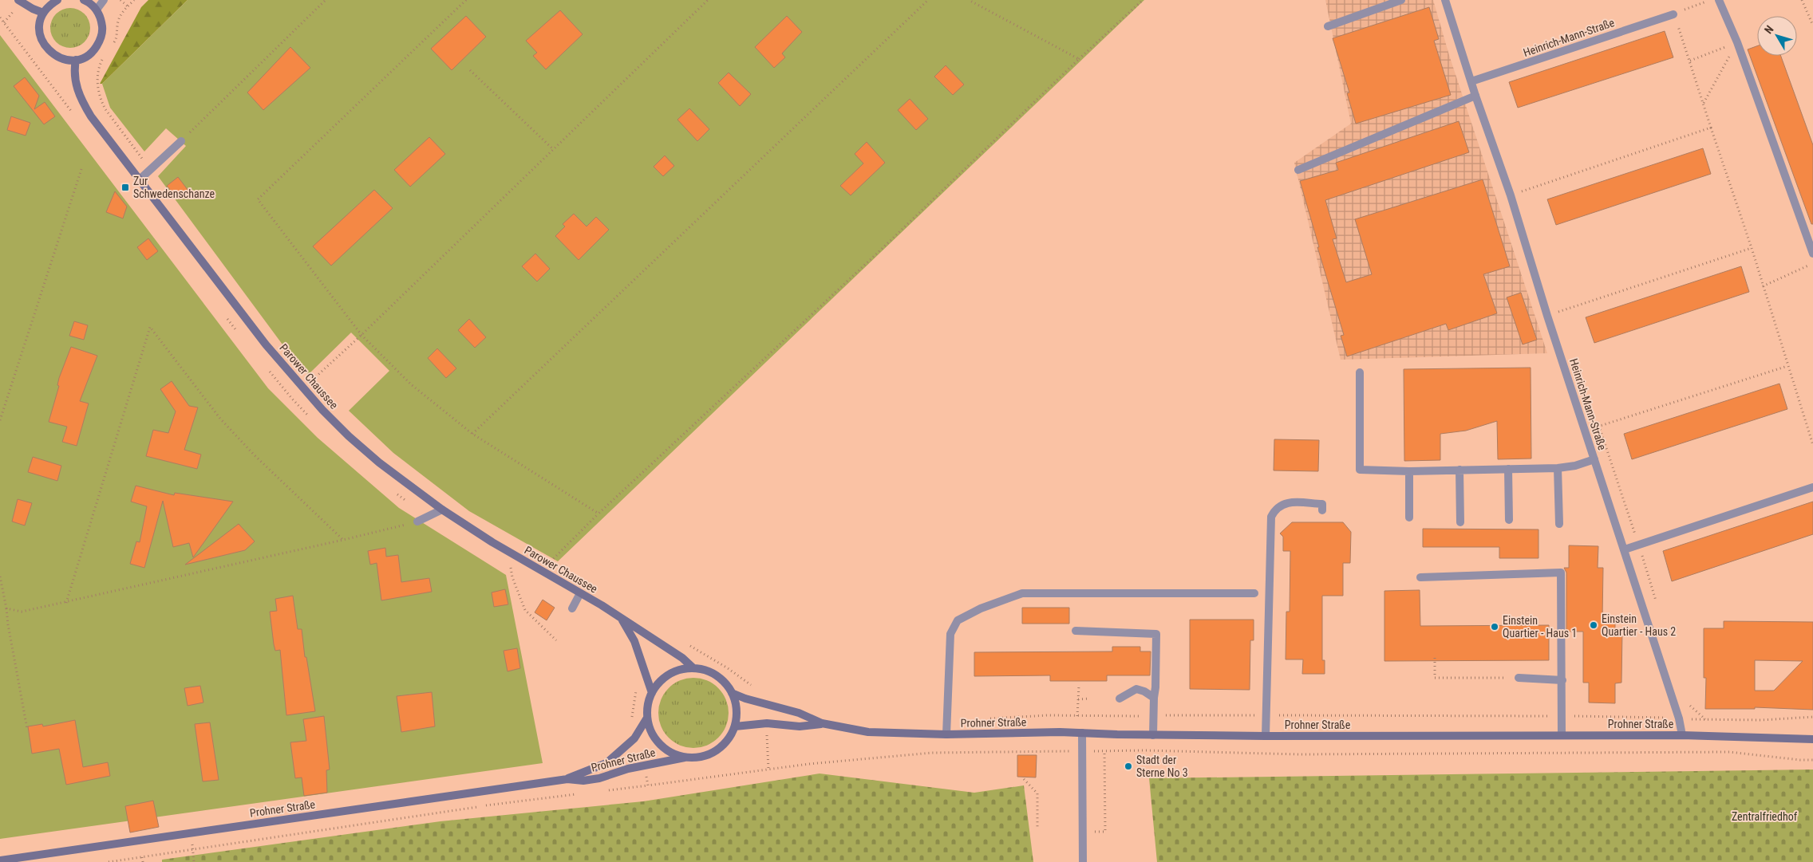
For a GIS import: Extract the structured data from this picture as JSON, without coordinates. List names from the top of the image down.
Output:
{
  "streets": {
    "main road": ["Parower Chaussee", "Prohner Straße"],
    "street": ["Heinrich-Mann-Straße"]
  },
  "crossings": [
    ["Heinrich-Mann-Straße", "Prohner Straße"],
    ["Parower Chaussee", "Prohner Straße"]
  ],
  "parks": ["Zentralfriedhof"],
  "places": {
    "transit": ["Zur Schwedenschanze"],
    "other": ["Einstein Quartier - Haus 2", "Einstein Quartier - Haus 1", "Stadt der Sterne No 3"]
  },
  "north": "top left"
}
